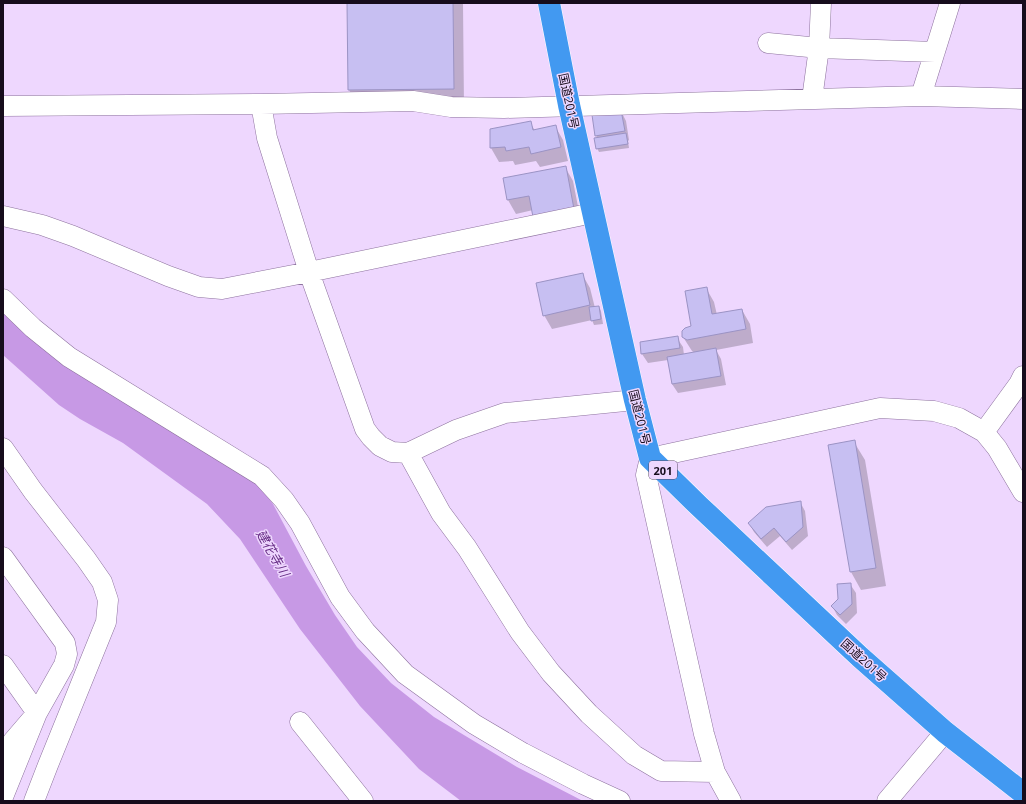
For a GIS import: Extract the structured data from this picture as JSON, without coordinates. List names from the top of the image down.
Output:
{
  "streets": {
    "highway": ["国道201号", "201"]
  },
  "water": ["建花寺川"]
}
